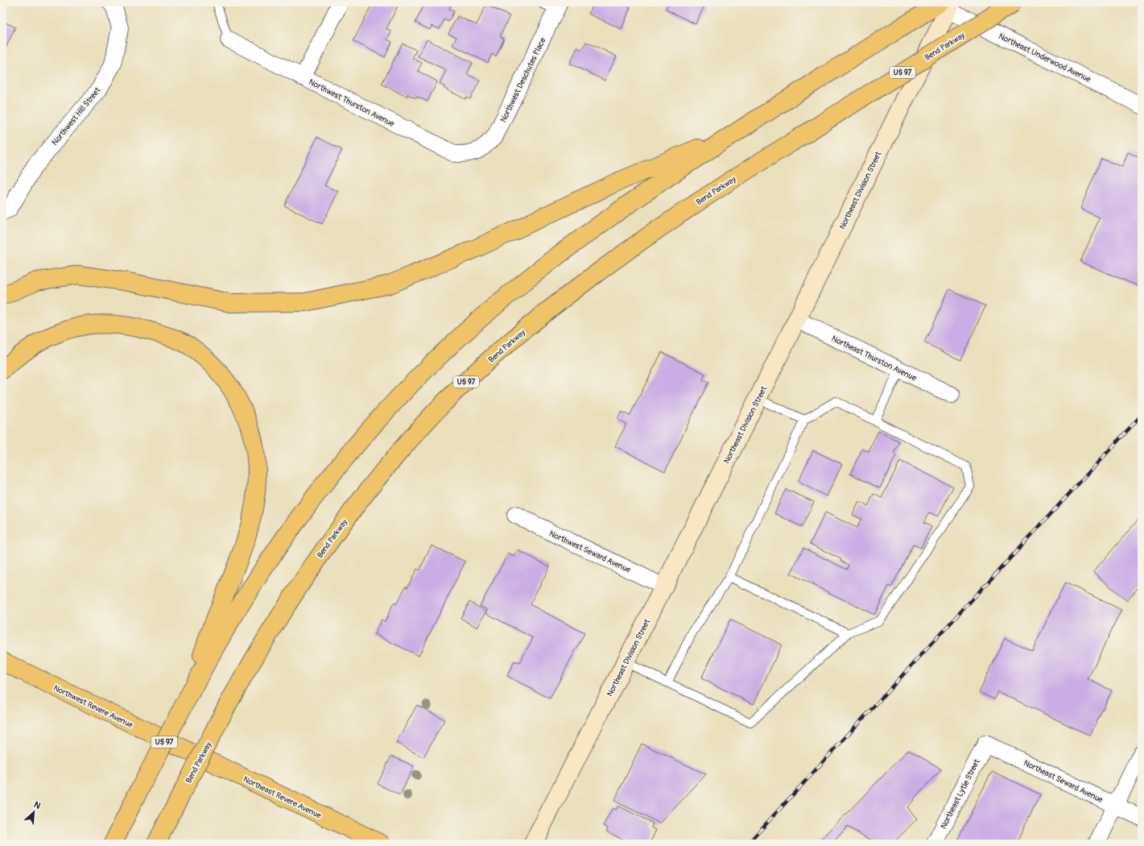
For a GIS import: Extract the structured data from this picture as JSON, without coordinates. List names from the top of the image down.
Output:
{
  "streets": {
    "main road": [
      "Bend Parkway",
      "US 97",
      "Northeast Division Street",
      "Northwest Revere Avenue",
      "Northeast Revere Avenue"
    ],
    "street": [
      "Northeast Underwood Avenue",
      "Northwest Deschutes Place",
      "Northwest Thurston Avenue",
      "Northwest Hill Street",
      "Northeast Thurston Avenue",
      "Northwest Seward Avenue",
      "Northeast Seward Avenue",
      "Northeast Lytle Street"
    ]
  },
  "crossings": [
    ["Northeast Underwood Avenue", "US 97"],
    ["Northeast Underwood Avenue", "Northeast Division Street"],
    ["US 97", "Northeast Division Street"],
    ["Northwest Deschutes Place", "Northwest Thurston Avenue"],
    ["Northeast Division Street", "Northeast Thurston Avenue"],
    ["Northeast Division Street", "Northwest Seward Avenue"],
    ["Northwest Revere Avenue", "Northeast Revere Avenue"],
    ["Northeast Seward Avenue", "Northeast Lytle Street"]
  ],
  "north": "top right"
}
